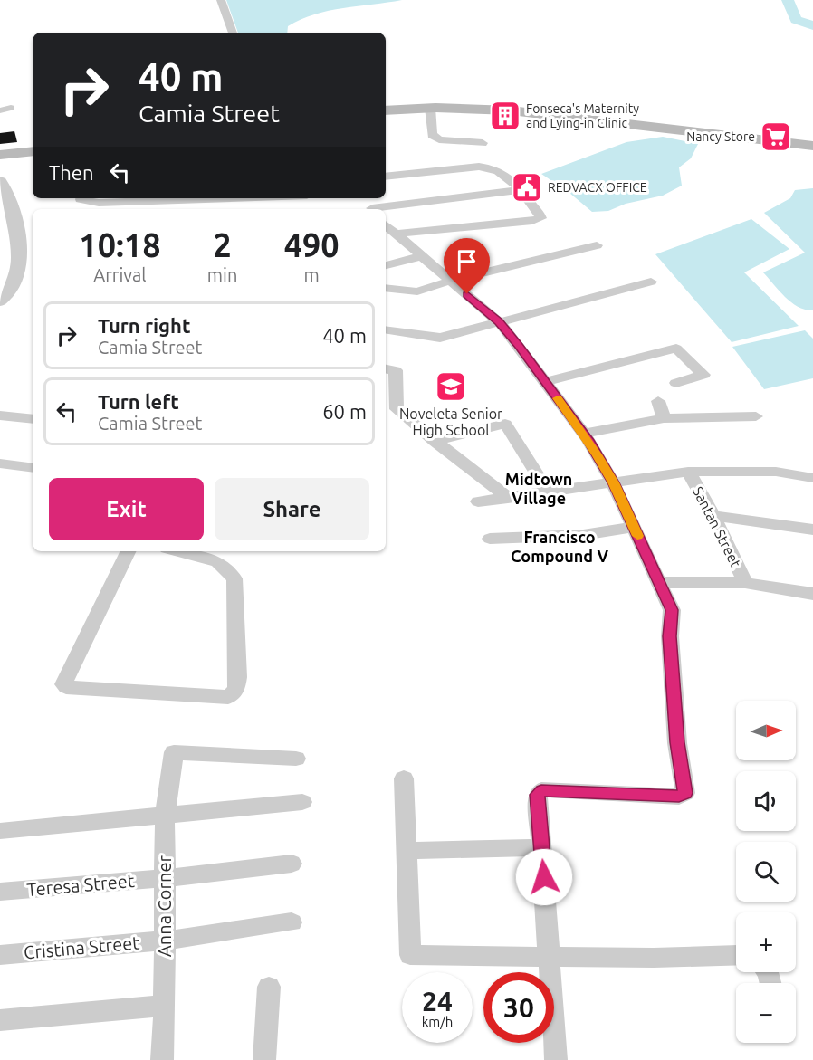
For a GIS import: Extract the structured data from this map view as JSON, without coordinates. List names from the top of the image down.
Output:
{
  "streets": {
    "street": [
      "Santan Street",
      "Teresa Street",
      "Anna Corner",
      "Cristina Street"
    ]
  },
  "crossings": [
    ["Teresa Street", "Anna Corner"],
    ["Anna Corner", "Cristina Street"]
  ],
  "districts": ["Midtown Village", "Francisco Compound V"],
  "places": {
    "building": ["Fonseca's Maternity and Lying-in Clinic"],
    "supermarket": ["Nancy Store"],
    "public building": ["REDVACX OFFICE"],
    "school or university": ["Noveleta Senior High School"]
  },
  "north": "right",
  "page": {
    "turn": ["40 m", "Camia Street"],
    "then": "Then",
    "eta": [
      "10:18",
      "Arrival",
      "2",
      "min",
      "490",
      "m"
    ],
    "list": [
      {
        "name": "Turn right",
        "note": "Camia Street",
        "value": "40 m"
      },
      {
        "name": "Turn left",
        "note": "Camia Street",
        "value": "60 m"
      }
    ],
    "buttons": ["Exit", "Share"],
    "map_buttons": ["+", "−"],
    "speed": "24 km/h",
    "limit": "30"
  }
}
